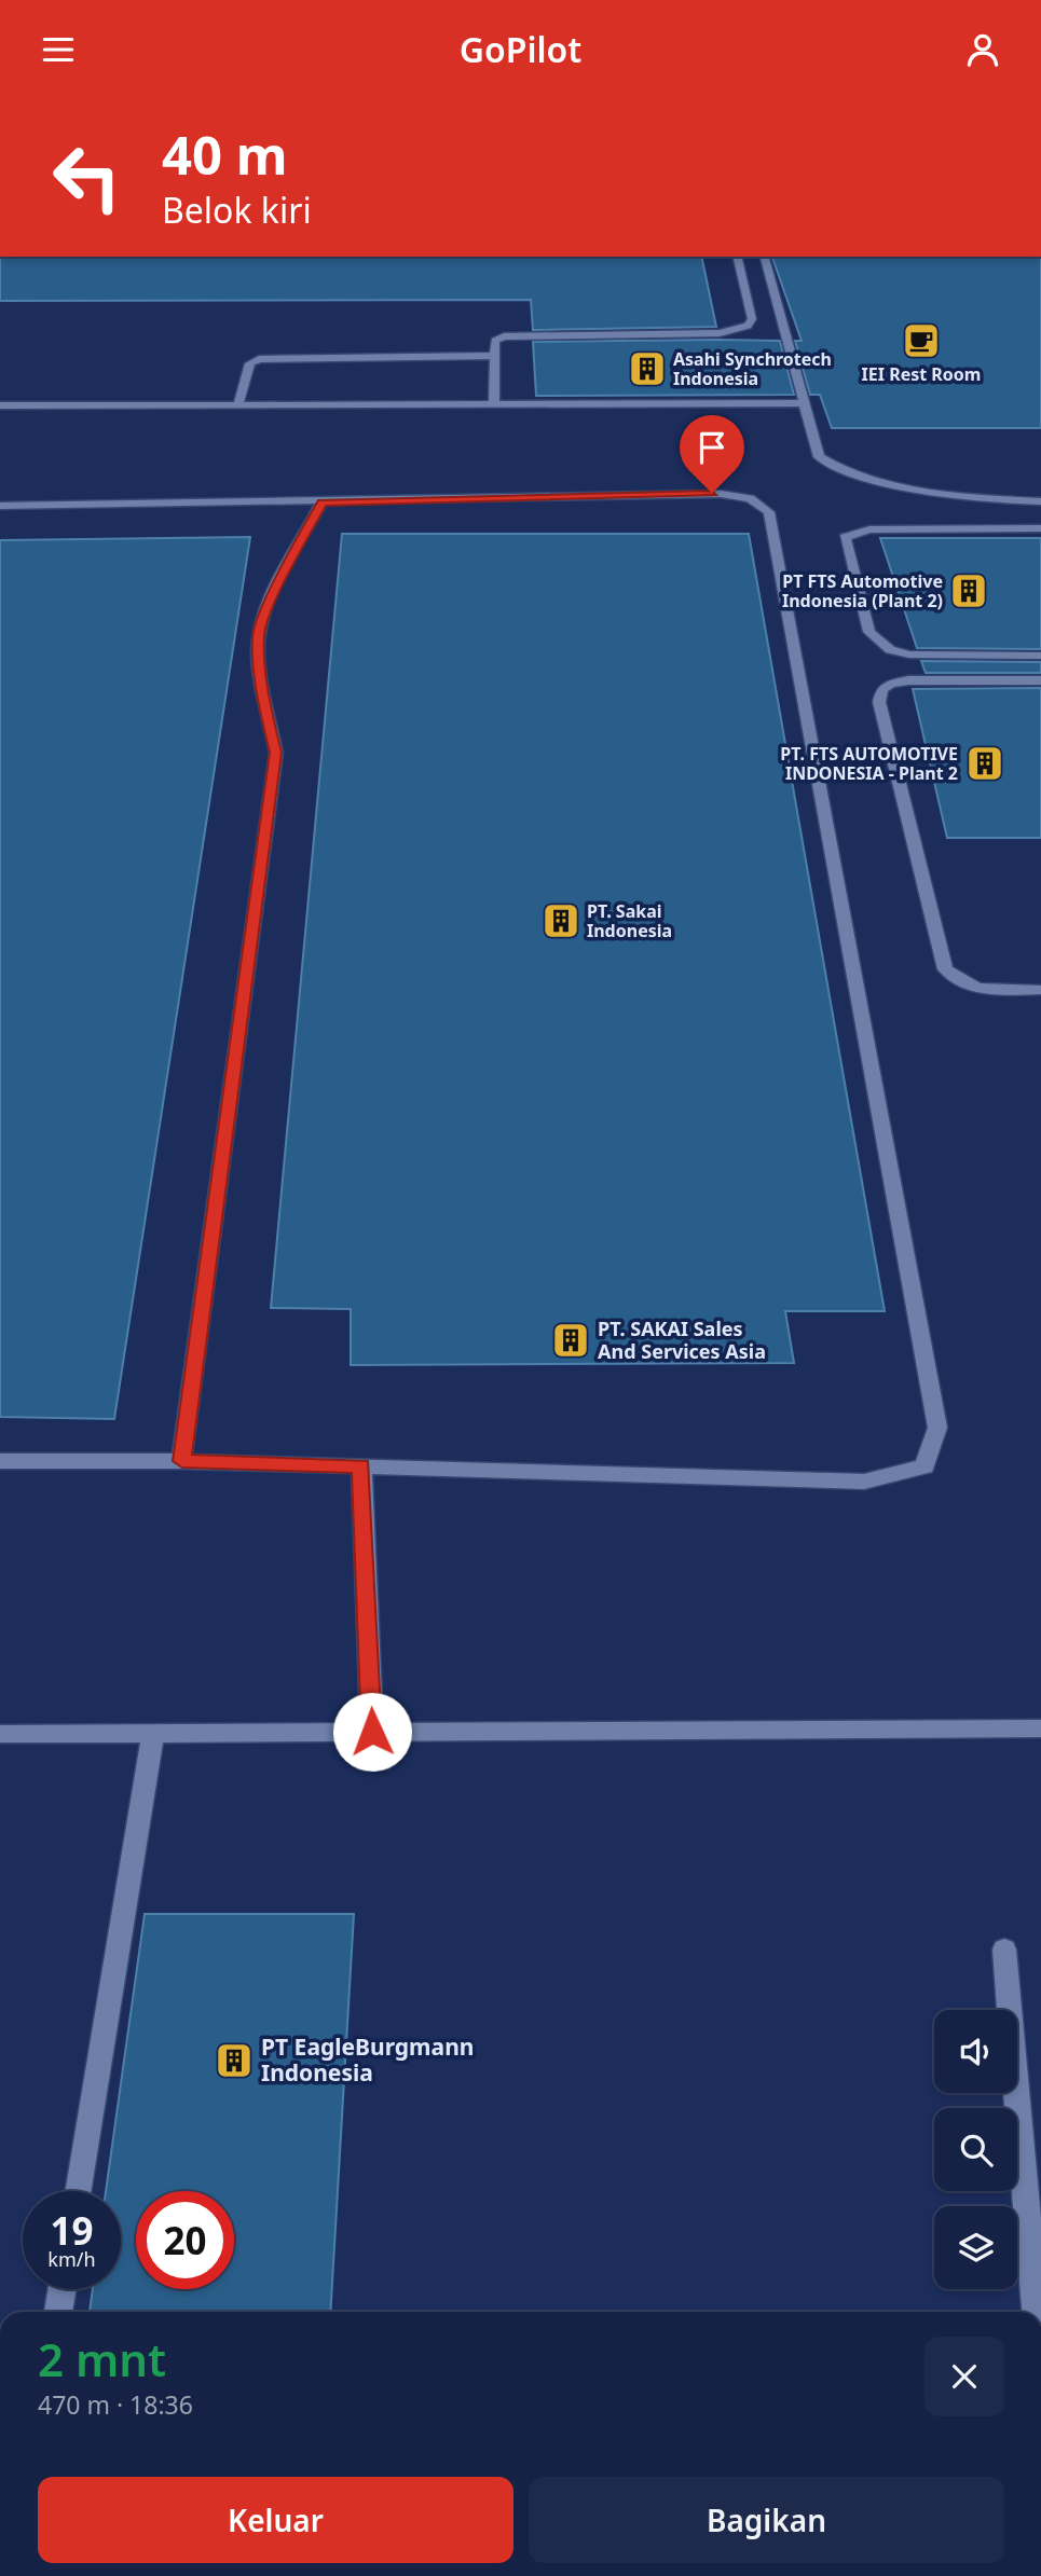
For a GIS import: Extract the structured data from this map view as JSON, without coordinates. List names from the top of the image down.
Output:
{
  "places": {
    "cafe": ["IEI Rest Room"],
    "building": [
      "Asahi Synchrotech Indonesia",
      "PT FTS Automotive Indonesia (Plant 2)",
      "PT. FTS AUTOMOTIVE INDONESIA - Plant 2",
      "PT. Sakai Indonesia",
      "PT. SAKAI Sales And Services Asia",
      "PT EagleBurgmann Indonesia"
    ]
  },
  "page": {
    "header": "GoPilot",
    "turn": ["40 m", "Belok kiri"],
    "speed": "19 km/h",
    "limit": "20",
    "heading": ["2 mnt", "470 m · 18:36"],
    "buttons": ["Keluar", "Bagikan"]
  }
}
